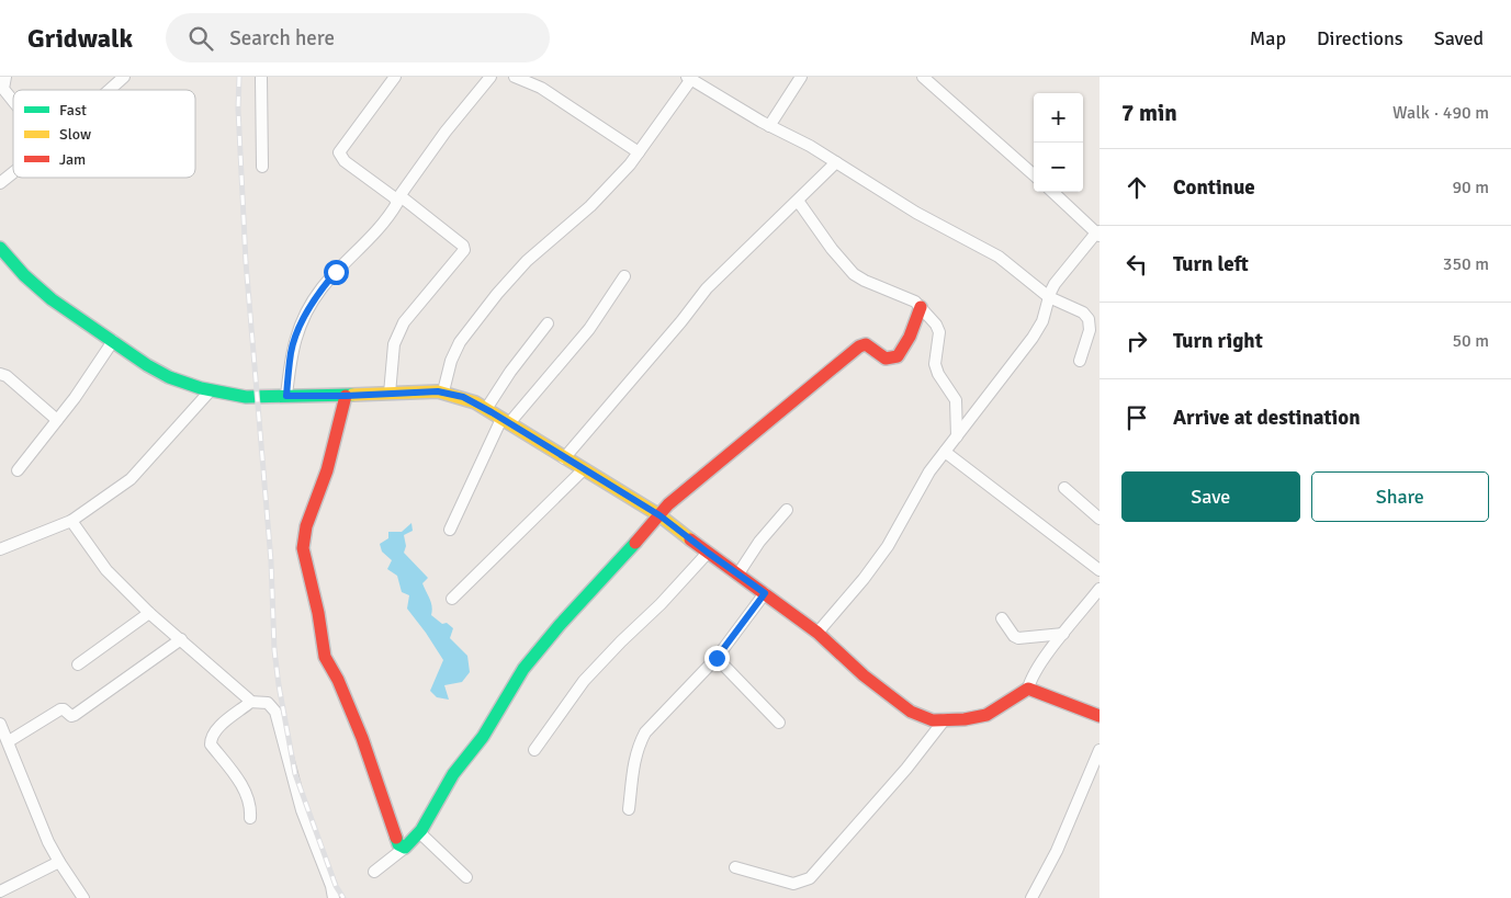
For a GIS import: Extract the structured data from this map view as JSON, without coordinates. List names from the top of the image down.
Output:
{
  "legend": ["Fast", "Slow", "Jam"],
  "page": {
    "header": "Gridwalk",
    "search": "Search here",
    "nav": ["Map", "Directions", "Saved"],
    "heading": ["7 min", "Walk · 490 m"],
    "map_buttons": ["+", "−"],
    "list": [
      ["Continue", "90 m"],
      ["Turn left", "350 m"],
      ["Turn right", "50 m"],
      "Arrive at destination"
    ],
    "buttons": ["Save", "Share"]
  }
}
